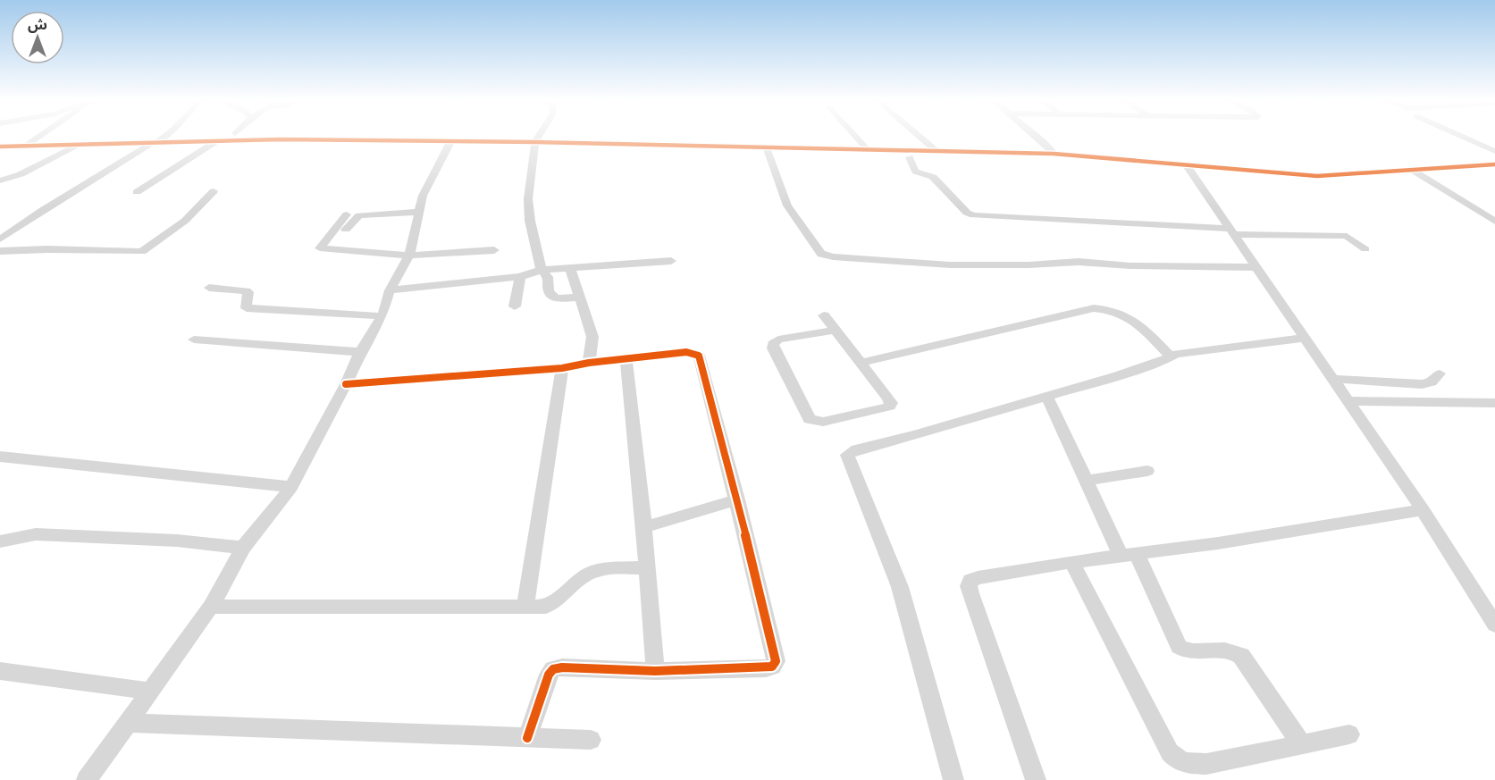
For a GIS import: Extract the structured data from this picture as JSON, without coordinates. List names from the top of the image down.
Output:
{
  "north": "top"
}
